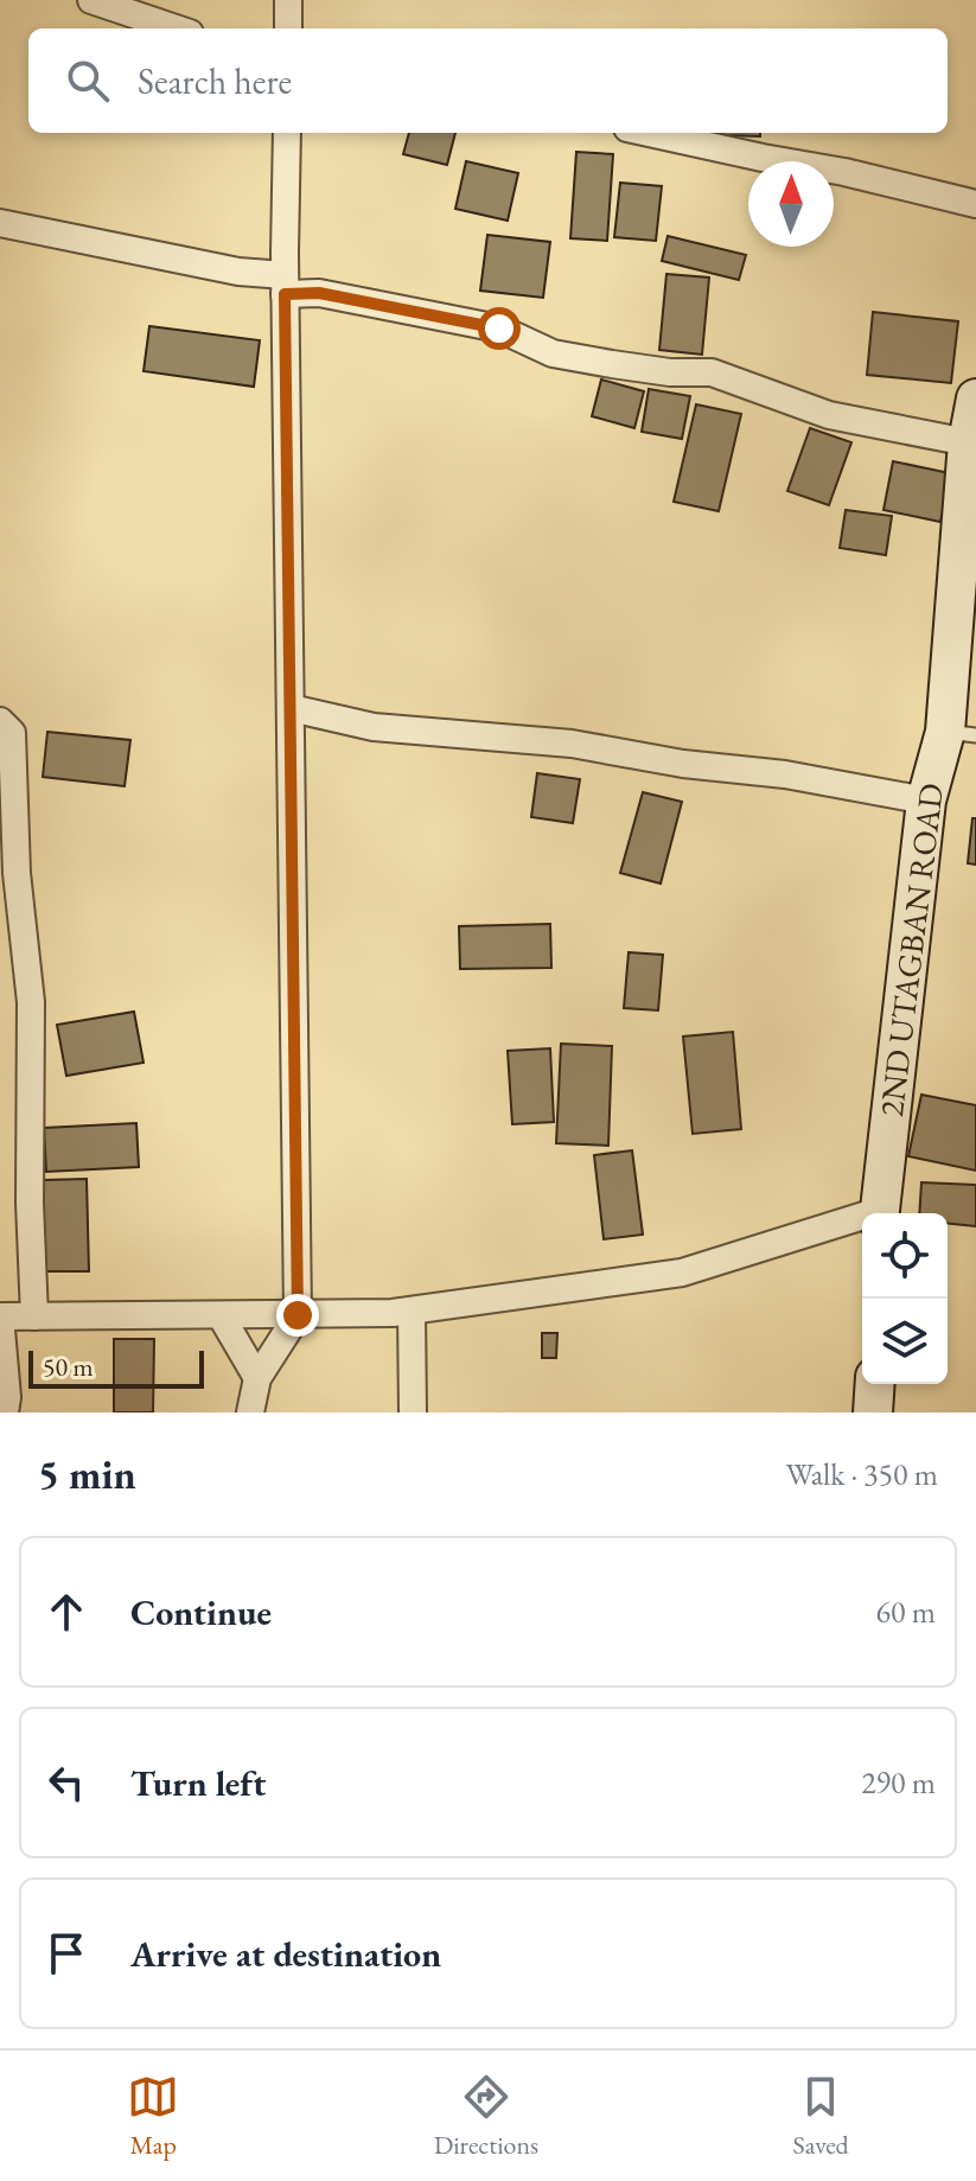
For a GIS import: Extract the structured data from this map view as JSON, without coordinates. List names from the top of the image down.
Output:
{
  "streets": {
    "street": ["2ND UTAGBAN ROAD"]
  },
  "scale_bar": "50 m",
  "north": "top",
  "page": {
    "search": "Search here",
    "scale": "50 m",
    "heading": ["5 min", "Walk · 350 m"],
    "list": [
      ["Continue", "60 m"],
      ["Turn left", "290 m"],
      "Arrive at destination"
    ],
    "nav": ["Map", "Directions", "Saved"]
  }
}
